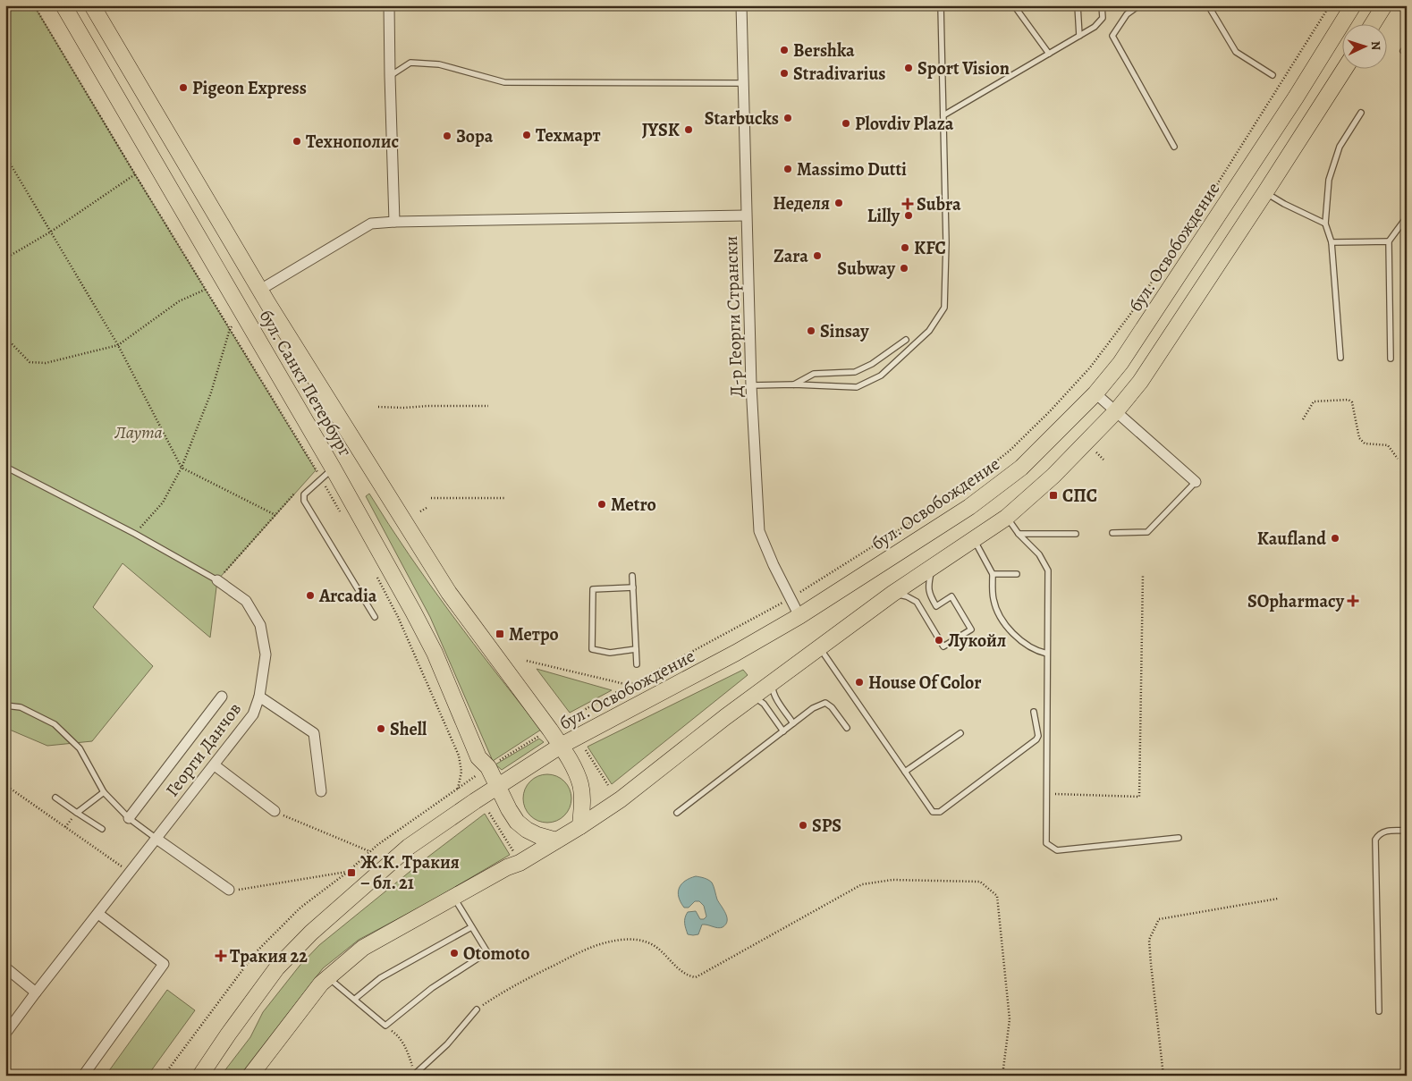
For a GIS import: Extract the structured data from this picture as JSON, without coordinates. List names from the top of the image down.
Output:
{
  "streets": {
    "main road": ["бул. Освобождение", "бул. Санкт Петербург"],
    "street": ["Д-р Георги Странски", "Георги Данчов"]
  },
  "crossings": [
    ["бул. Освобождение", "Д-р Георги Странски"],
    ["бул. Освобождение", "бул. Санкт Петербург"]
  ],
  "parks": ["Лаута"],
  "places": {
    "other": [
      "Bershka",
      "Sport Vision",
      "Stradivarius",
      "Pigeon Express",
      "Starbucks",
      "Plovdiv Plaza",
      "JYSK",
      "Техмарт",
      "Зора",
      "Технополис",
      "Massimo Dutti",
      "Неделя",
      "Lilly",
      "KFC",
      "Zara",
      "Subway",
      "Sinsay",
      "Metro",
      "Kaufland",
      "Arcadia",
      "Лукойл",
      "House Of Color",
      "Shell",
      "SPS",
      "Otomoto"
    ],
    "health": ["Subra", "SOpharmacy", "Тракия 22"],
    "transit": ["СПС", "Метро", "Ж.К. Тракия – бл. 21"]
  },
  "north": "right"
}
